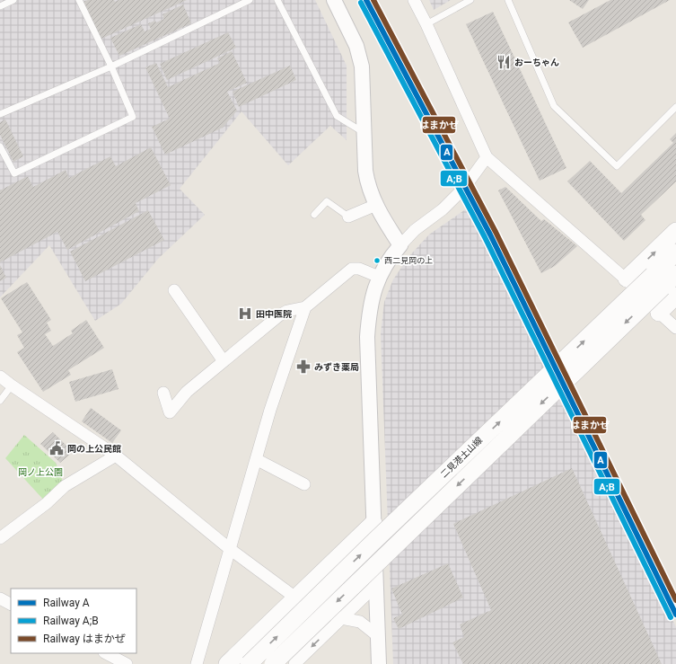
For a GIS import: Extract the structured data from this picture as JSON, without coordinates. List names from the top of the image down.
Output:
{
  "streets": {
    "main road": ["二見港土山線"]
  },
  "parks": ["岡ノ上公園"],
  "places": {
    "restaurant": ["おーちゃん"],
    "other": ["西二見岡の上"],
    "hospital": ["田中医院"],
    "pharmacy": ["みずき薬局"],
    "public building": ["岡の上公民館"]
  },
  "lines": ["rail line A", "rail line はまかぜ", "rail line A;B"],
  "legend": ["Railway A", "Railway A;B", "Railway はまかぜ"]
}
